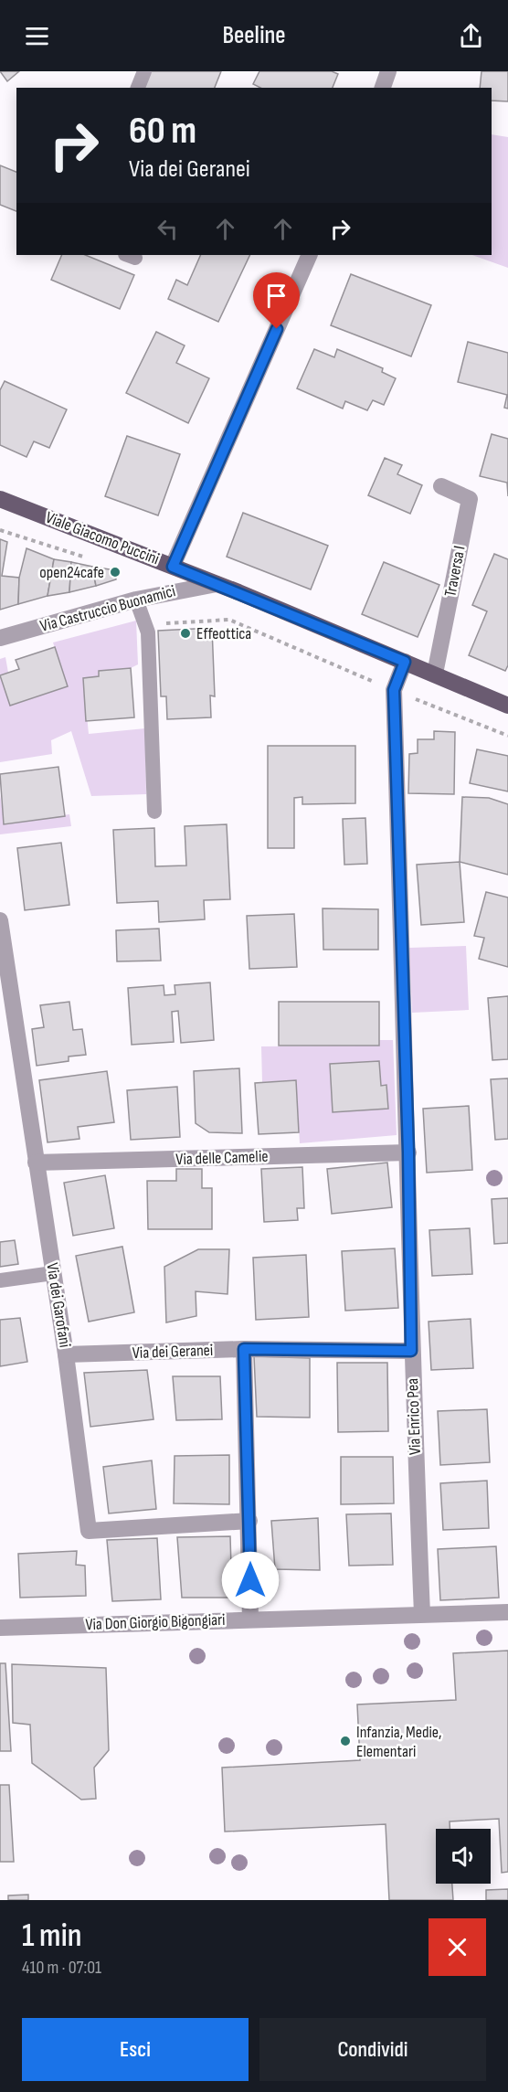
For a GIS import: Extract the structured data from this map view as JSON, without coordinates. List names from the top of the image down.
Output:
{
  "streets": {
    "main road": ["Viale Giacomo Puccini"],
    "street": [
      "Traversa I",
      "Via Castruccio Buonamici",
      "Via delle Camelie",
      "Via dei Garofani",
      "Via dei Geranei",
      "Via Enrico Pea",
      "Via Don Giorgio Bigongiari"
    ]
  },
  "crossings": [
    ["Viale Giacomo Puccini", "Traversa I"],
    ["Viale Giacomo Puccini", "Via Castruccio Buonamici"],
    ["Viale Giacomo Puccini", "Via Enrico Pea"],
    ["Via delle Camelie", "Via dei Garofani"],
    ["Via delle Camelie", "Via Enrico Pea"],
    ["Via dei Garofani", "Via dei Geranei"],
    ["Via dei Geranei", "Via Enrico Pea"],
    ["Via Enrico Pea", "Via Don Giorgio Bigongiari"]
  ],
  "places": ["open24cafe", "Effeottica", "Infanzia, Medie, Elementari"],
  "page": {
    "header": "Beeline",
    "turn": ["60 m", "Via dei Geranei"],
    "heading": ["1 min", "410 m · 07:01"],
    "buttons": ["Esci", "Condividi"]
  }
}
